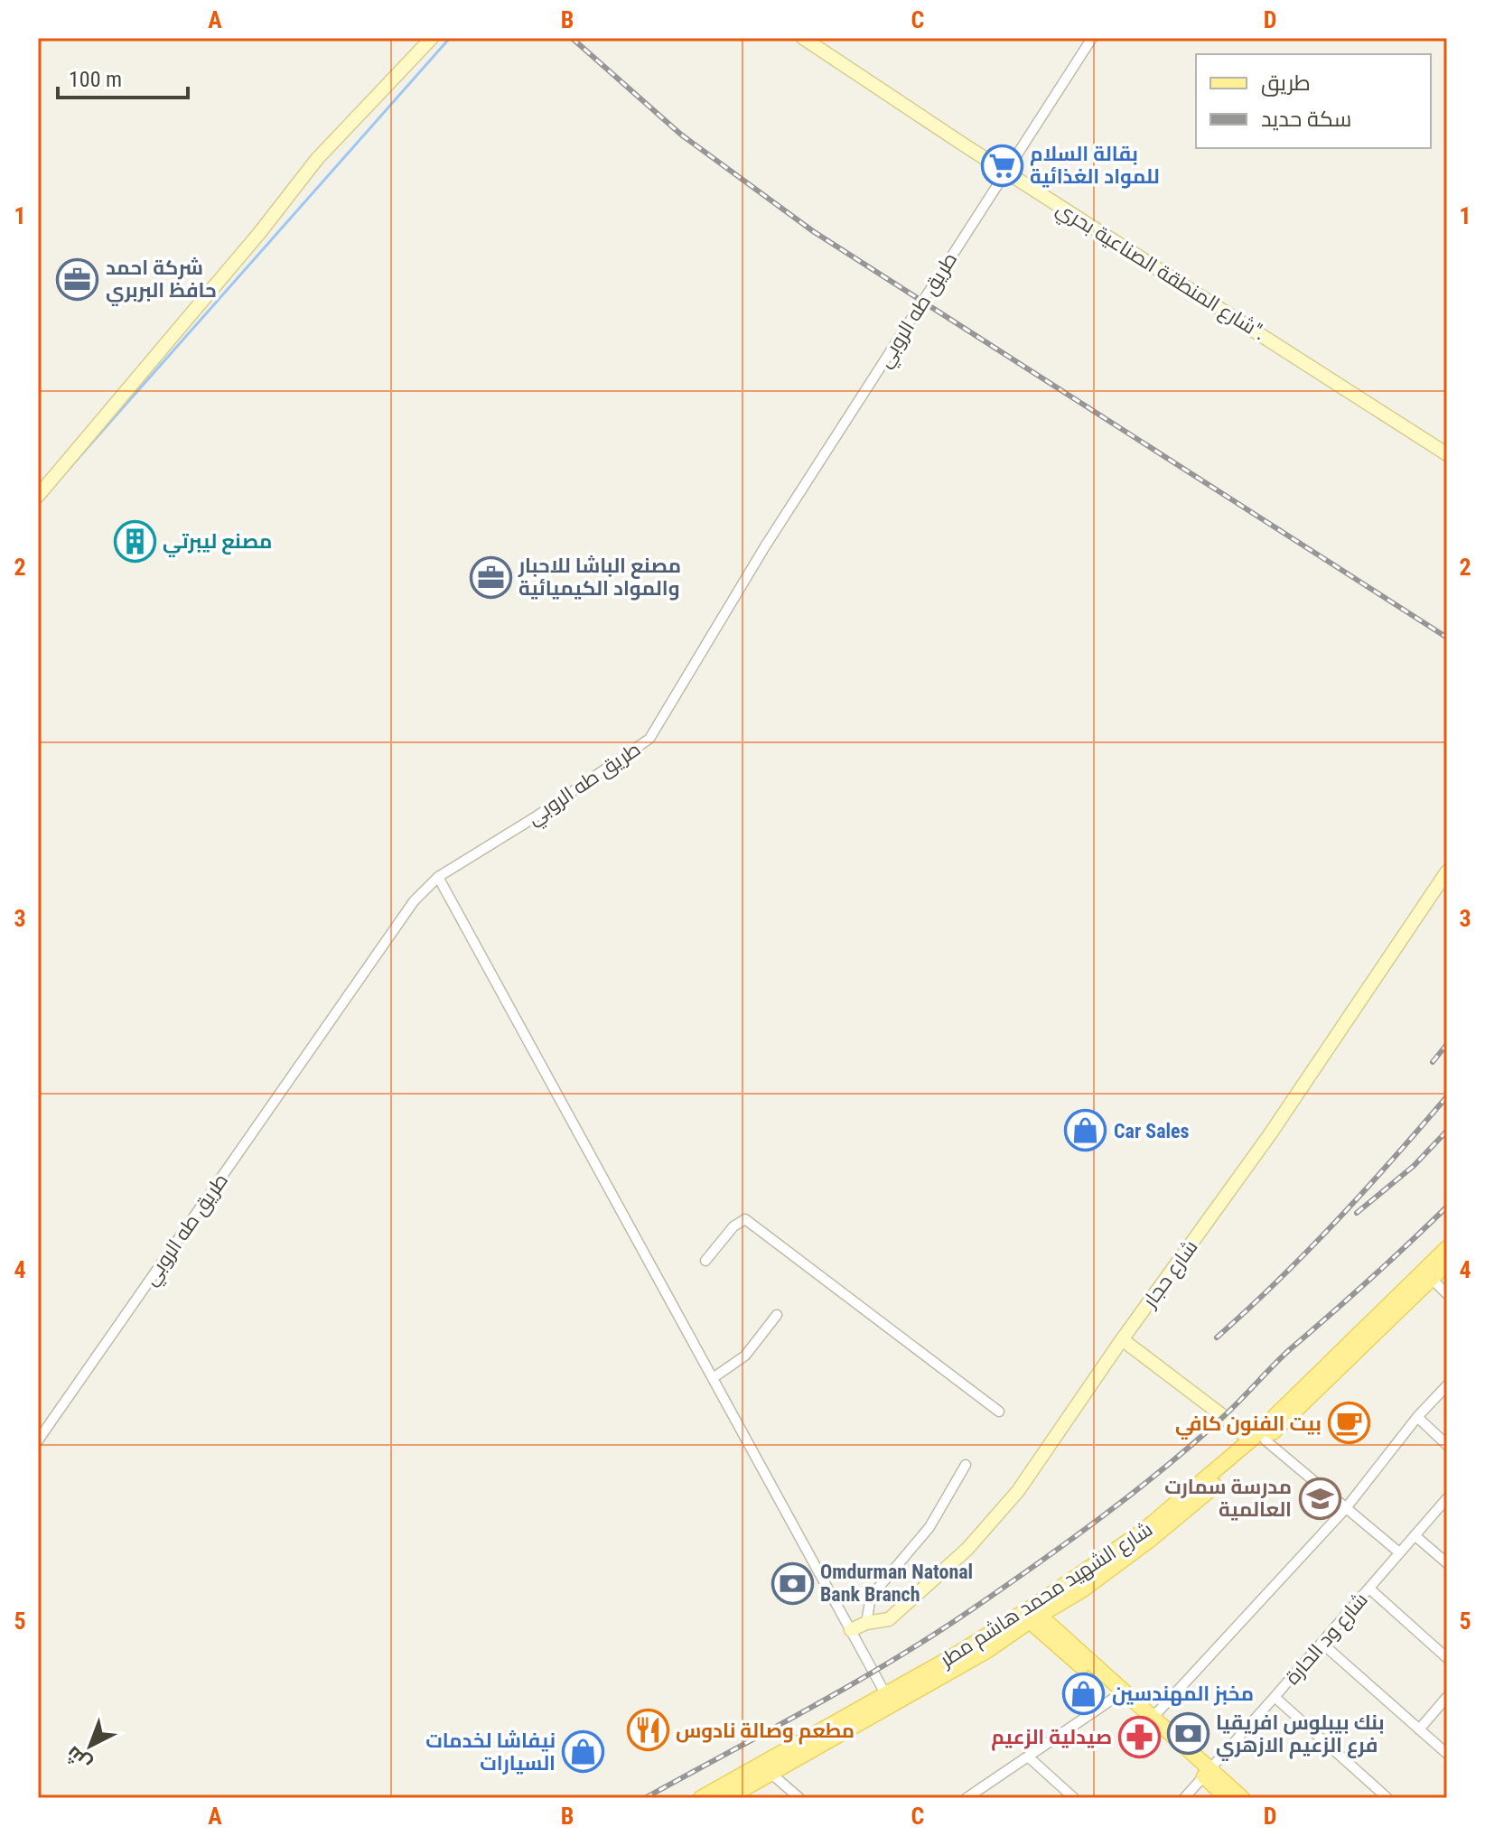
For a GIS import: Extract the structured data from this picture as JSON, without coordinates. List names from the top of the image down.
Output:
{
  "streets": {
    "main road": ["شارع الشهيد محمد هاشم مطر"],
    "street": [
      "شارع المنطقة الصناعية بحري\".",
      "طريق طه الروبي",
      "شارع حجار",
      "شارع ود الحارة"
    ]
  },
  "crossings": [
    ["شارع المنطقة الصناعية بحري\".", "طريق طه الروبي"]
  ],
  "places": {
    "supermarket": ["بقالة السلام للمواد الغذائية"],
    "office": ["شركة احمد حافظ البربري", "مصنع الباشا للاحبار والمواد الكيميائية"],
    "building": ["مصنع ليبرتي"],
    "shop": ["Car Sales", "مخبز المهندسين", "نيفاشا لخدمات السيارات"],
    "cafe": ["بيت الفنون كافي"],
    "school or university": ["مدرسة سمارت العالمية"],
    "bank": ["Omdurman Natonal Bank Branch", "بنك بيبلوس افريقيا فرع الزعيم الازهري"],
    "restaurant": ["مطعم وصالة نادوس"],
    "pharmacy": ["صيدلية الزعيم"]
  },
  "legend": ["طريق", "سكة حديد"],
  "scale_bar": "100 m",
  "north": "bottom left",
  "grid": {
    "columns": [
      "A",
      "B",
      "C",
      "D"
    ],
    "rows": [
      "1",
      "2",
      "3",
      "4",
      "5"
    ]
  }
}
